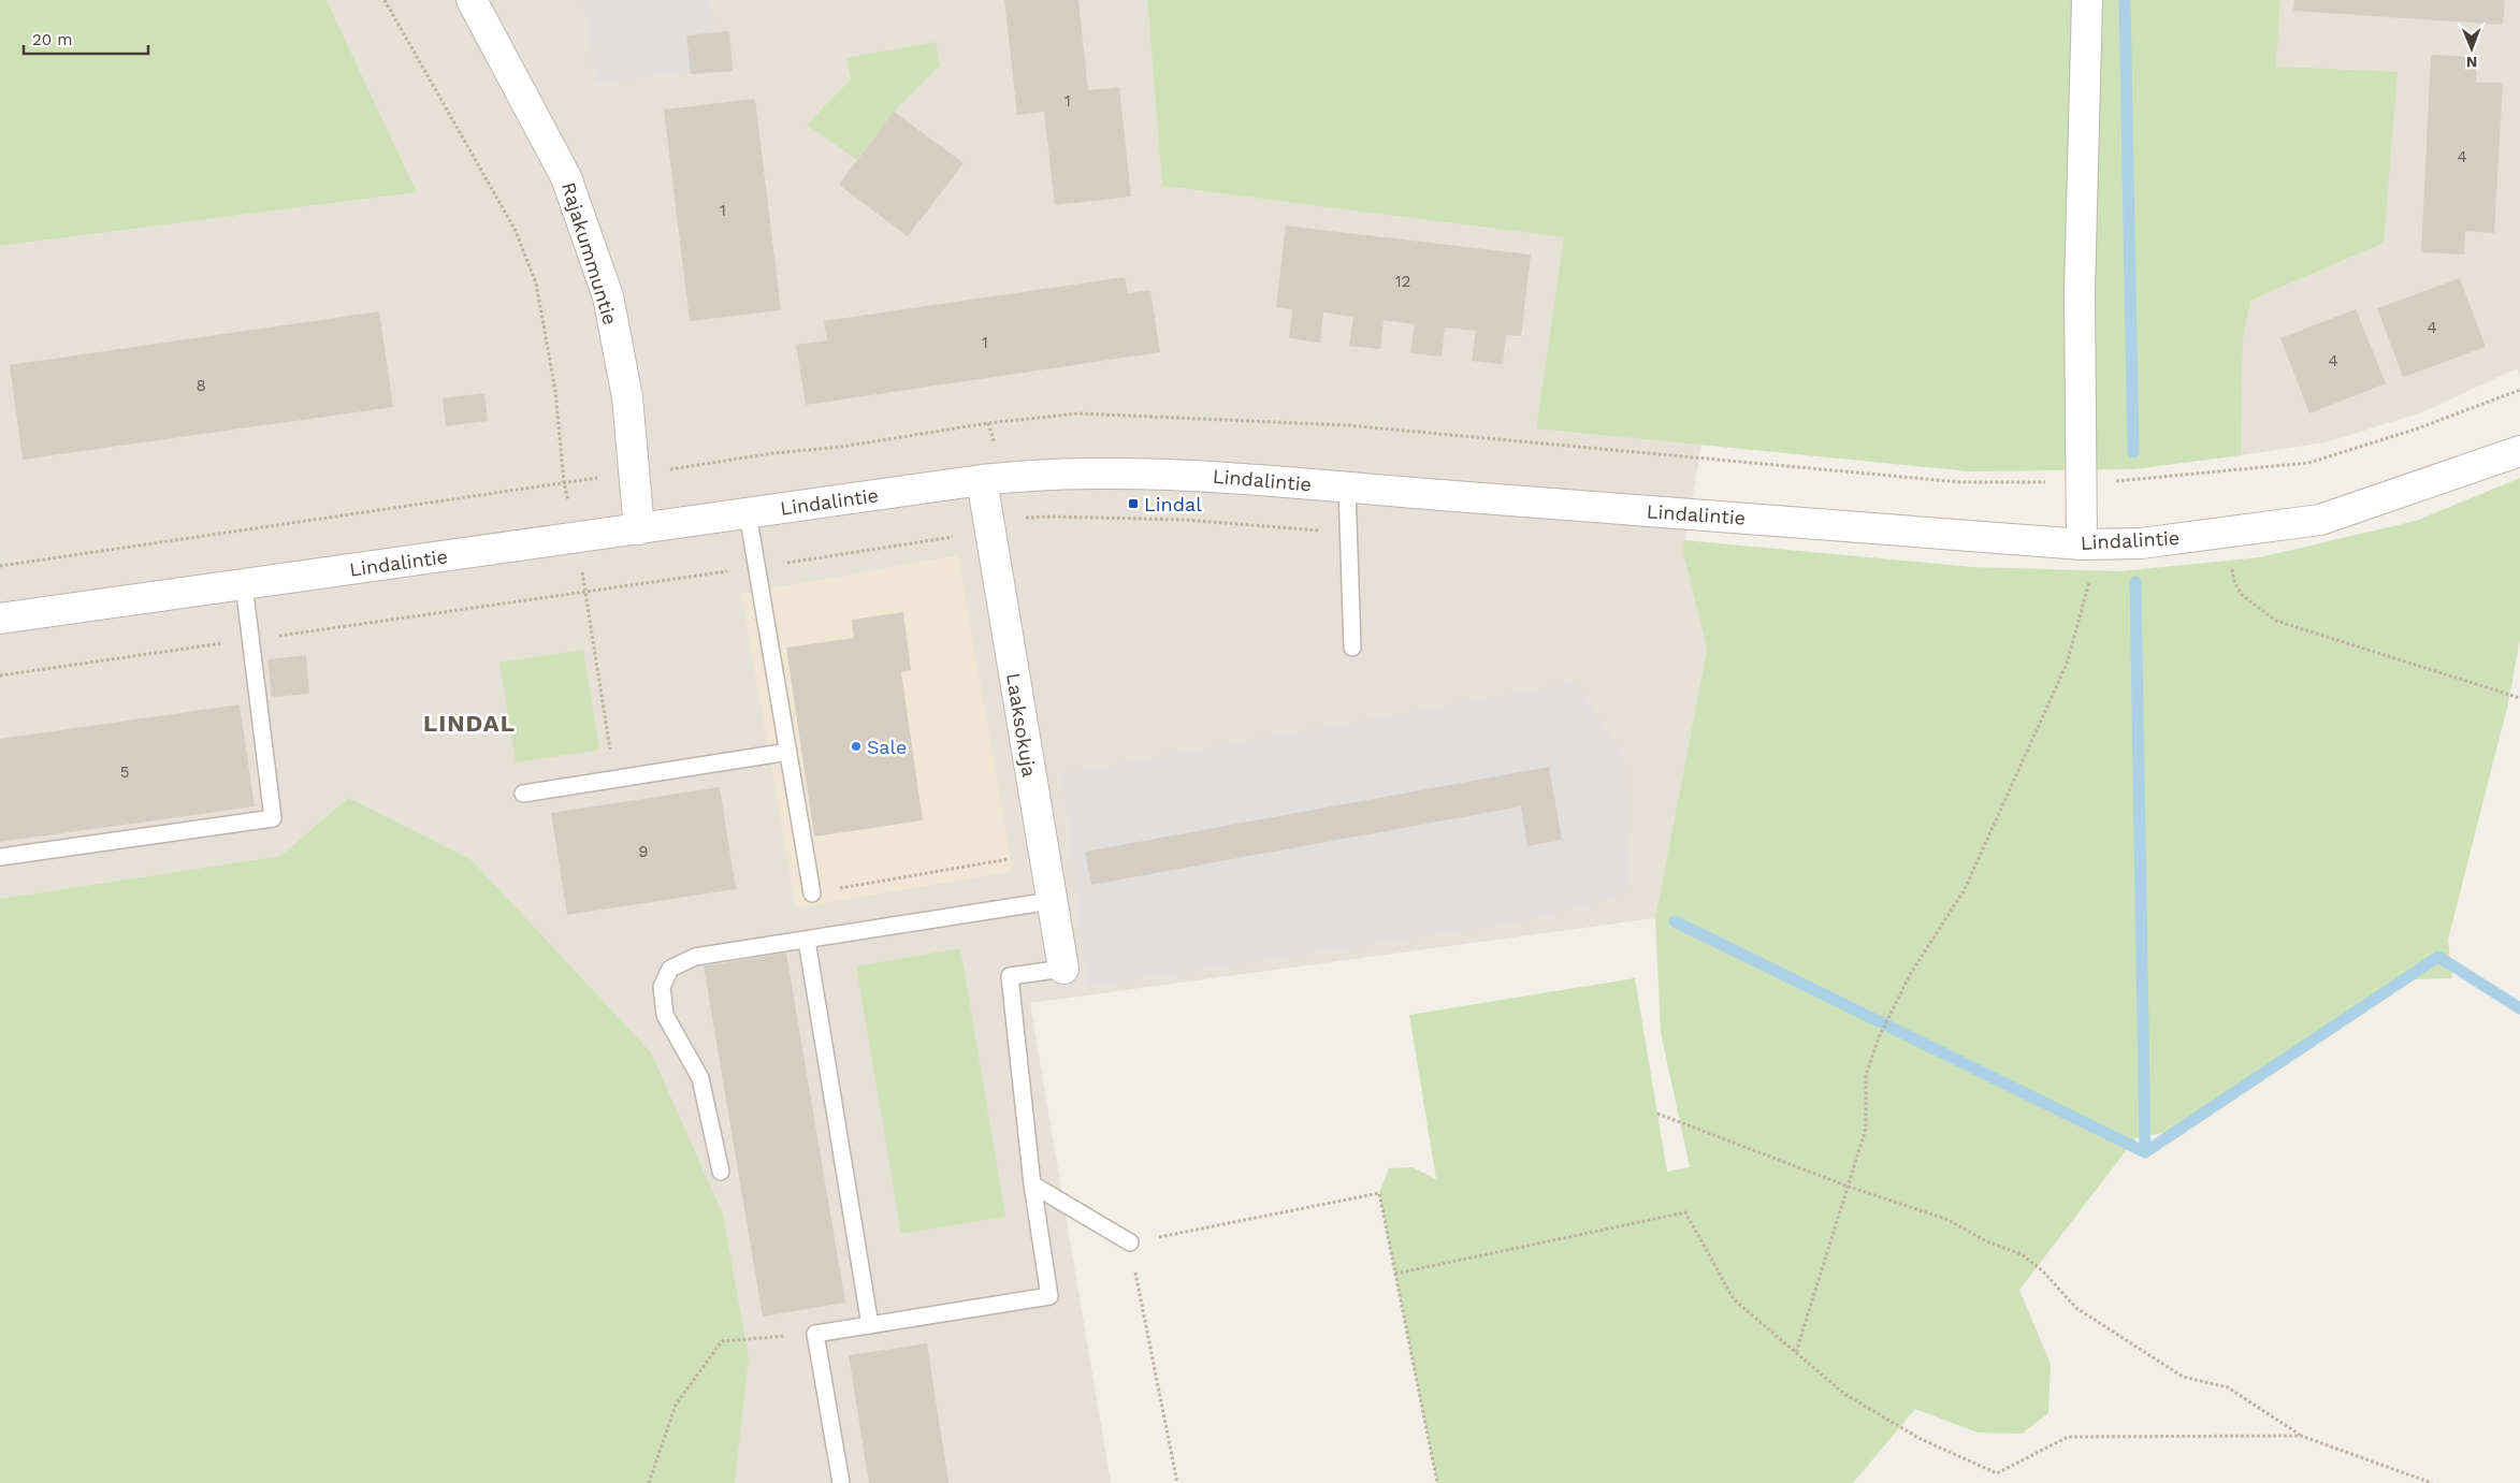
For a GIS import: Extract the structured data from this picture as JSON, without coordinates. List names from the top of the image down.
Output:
{
  "streets": {
    "street": ["Rajakummuntie", "Lindalintie", "Laaksokuja"]
  },
  "crossings": [
    ["Rajakummuntie", "Lindalintie"],
    ["Lindalintie", "Laaksokuja"]
  ],
  "districts": ["LINDAL"],
  "places": {
    "transit": ["Lindal"],
    "other": ["Sale"]
  },
  "house_numbers": [
    "1",
    "4",
    "1",
    "12",
    "4",
    "1",
    "4",
    "8",
    "5",
    "9"
  ],
  "scale_bar": "20 m",
  "north": "bottom"
}
